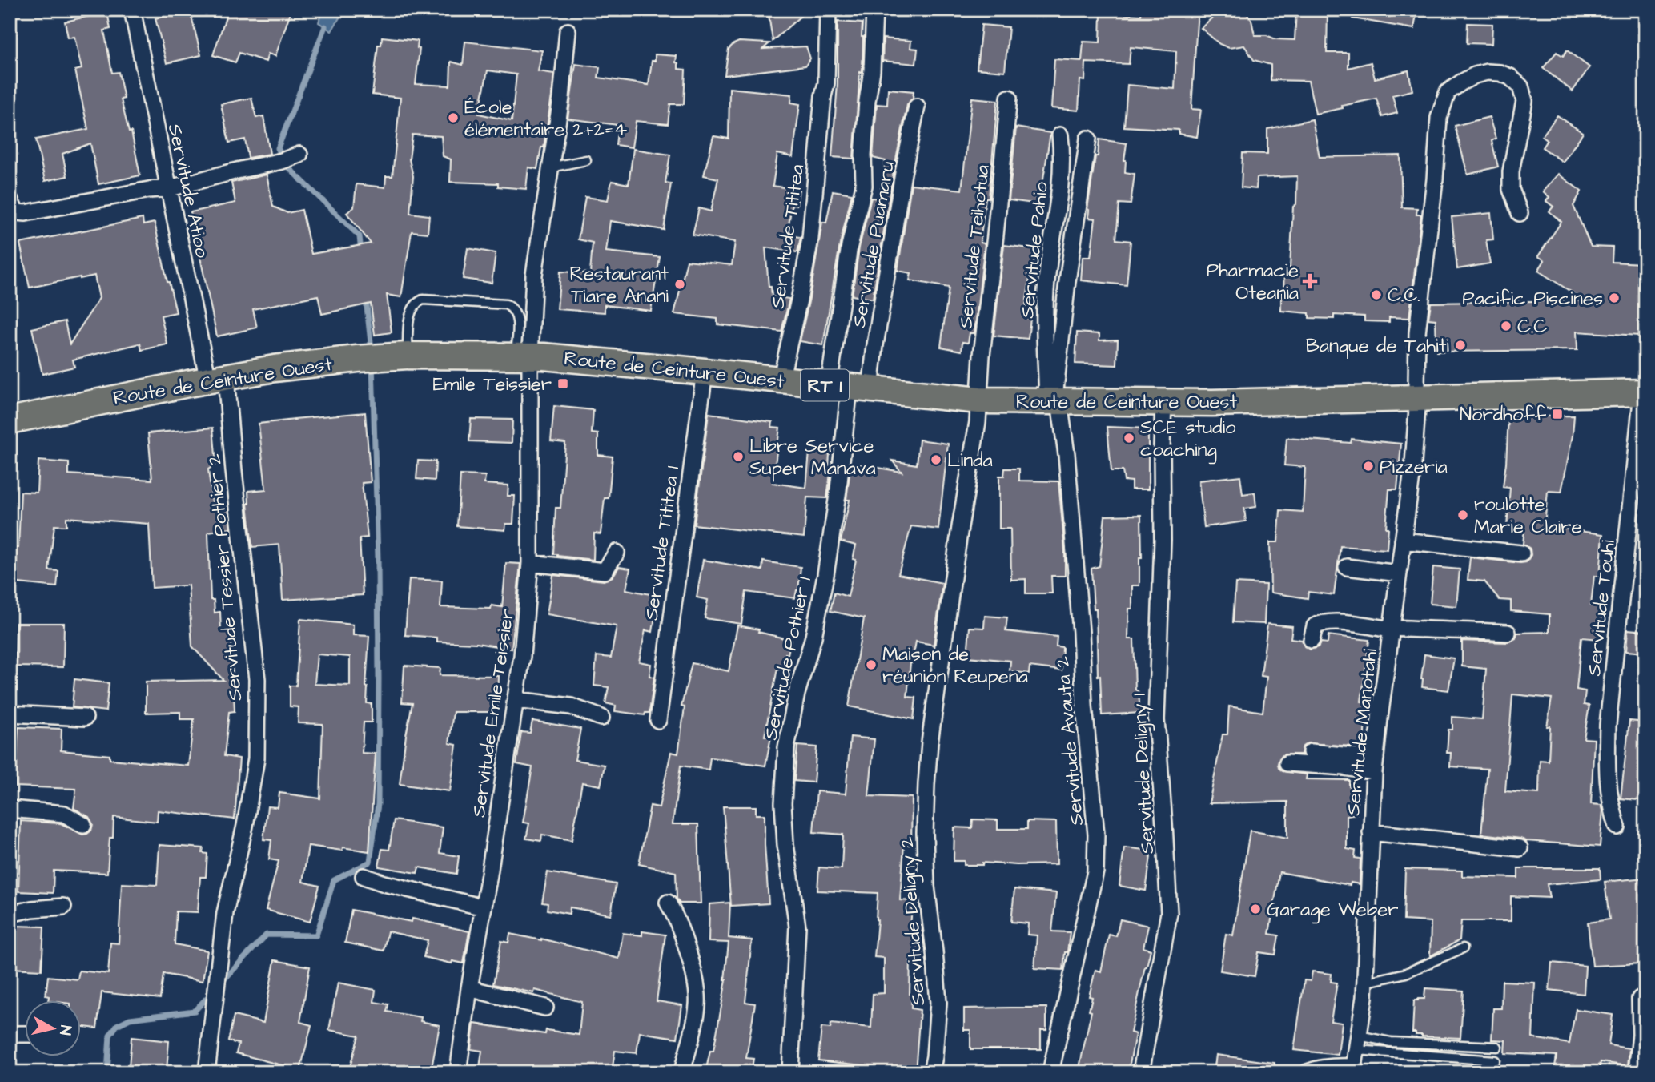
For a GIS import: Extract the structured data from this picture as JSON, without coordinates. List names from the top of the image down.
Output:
{
  "streets": {
    "main road": ["Route de Ceinture Ouest", "RT 1"],
    "street": [
      "Servitude Atioo",
      "Servitude Tititea",
      "Servitude Puamaru",
      "Servitude Teihotua",
      "Servitude Pahio",
      "Servitude Tititea 1",
      "Servitude Tessier Pothier 2",
      "Servitude Touhi",
      "Servitude Pothier 1",
      "Servitude Emile Teissier",
      "Servitude Manotahi",
      "Servitude Avauta 2",
      "Servitude Deligny 1",
      "Servitude Deligny 2"
    ]
  },
  "crossings": [
    ["Servitude Atioo", "Route de Ceinture Ouest"],
    ["Servitude Atioo", "Servitude Tessier Pothier 2"],
    ["Servitude Tititea", "Route de Ceinture Ouest"],
    ["Servitude Puamaru", "Route de Ceinture Ouest"],
    ["Servitude Puamaru", "Servitude Pothier 1"],
    ["Servitude Teihotua", "Route de Ceinture Ouest"],
    ["Servitude Teihotua", "Servitude Deligny 2"],
    ["Servitude Pahio", "Route de Ceinture Ouest"],
    ["Servitude Pahio", "Servitude Avauta 2"],
    ["Route de Ceinture Ouest", "Servitude Tititea 1"],
    ["Route de Ceinture Ouest", "Servitude Tessier Pothier 2"],
    ["Route de Ceinture Ouest", "Servitude Touhi"],
    ["Route de Ceinture Ouest", "Servitude Pothier 1"],
    ["Route de Ceinture Ouest", "Servitude Emile Teissier"],
    ["Route de Ceinture Ouest", "Servitude Manotahi"],
    ["Route de Ceinture Ouest", "Servitude Avauta 2"],
    ["Route de Ceinture Ouest", "Servitude Deligny 1"],
    ["Route de Ceinture Ouest", "Servitude Deligny 2"]
  ],
  "places": {
    "other": [
      "École élémentaire 2+2=4",
      "Restaurant Tiare Anani",
      "C.C.",
      "Pacific Piscines",
      "C.C",
      "Banque de Tahiti",
      "SCE studio coaching",
      "Libre Service Super Manava",
      "Linda",
      "Pizzeria",
      "roulotte Marie Claire",
      "Maison de réunion Reupena",
      "Garage Weber"
    ],
    "health": ["Pharmacie Oteania"],
    "transit": ["Emile Teissier", "Nordhoff"]
  },
  "north": "right"
}
